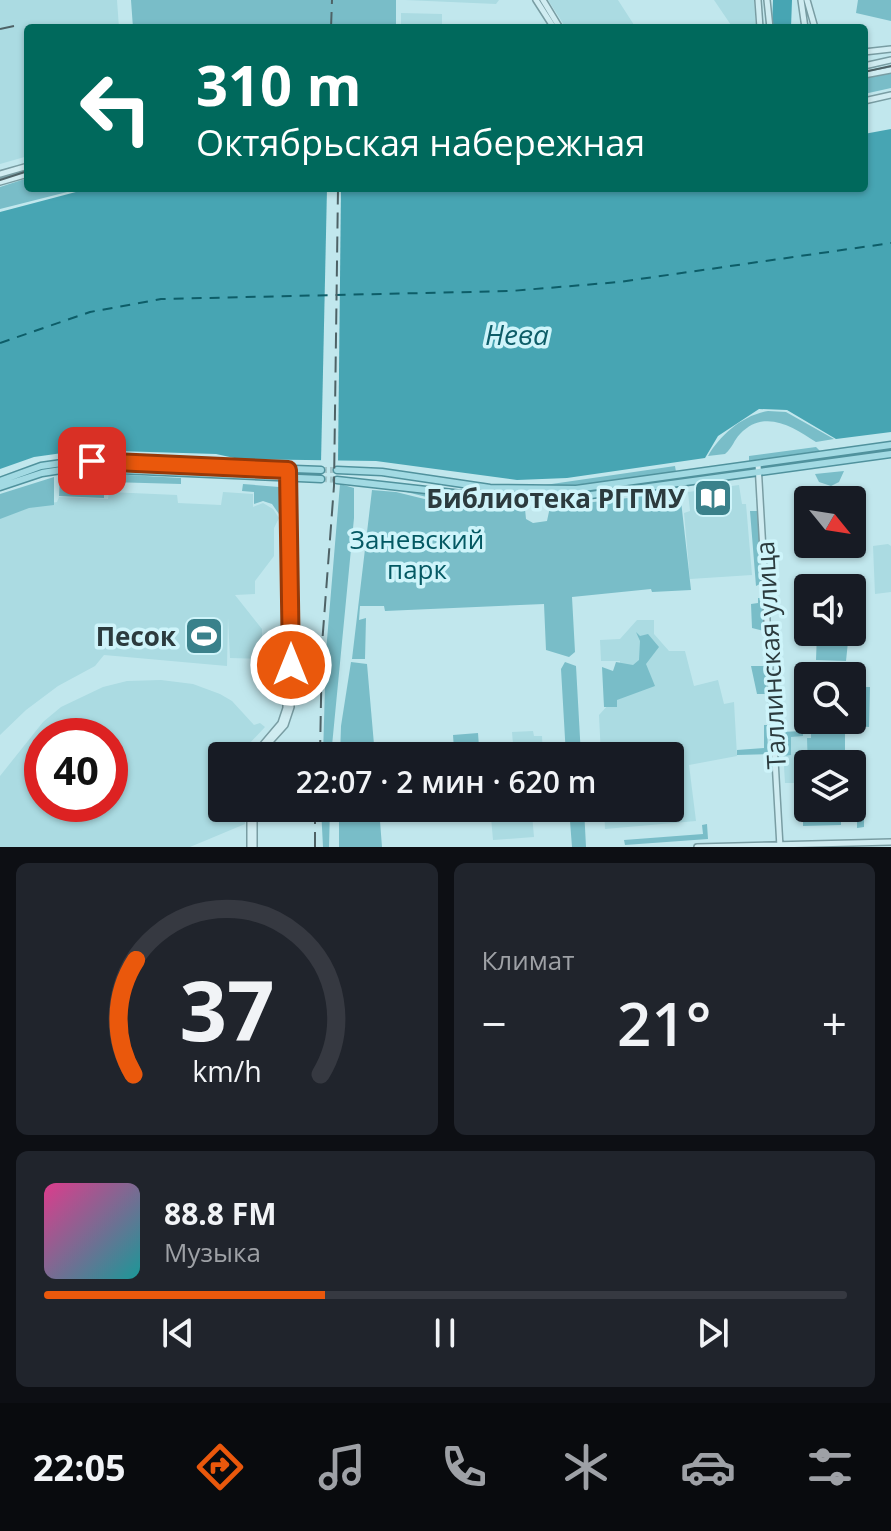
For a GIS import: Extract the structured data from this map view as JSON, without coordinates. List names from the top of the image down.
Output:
{
  "streets": {
    "street": ["Таллинская улица"]
  },
  "water": ["Нева"],
  "parks": ["Заневский парк"],
  "places": {
    "library": ["Библиотека РГГМУ"],
    "sports": ["Песок"]
  },
  "north": "bottom right",
  "page": {
    "turn": ["310 m", "Октябрьская набережная"],
    "limit": "40",
    "trip": "22:07 · 2 мин · 620 m",
    "tile": "Климат",
    "heat": ["−", "21°", "+"],
    "song": ["88.8 FM", "Музыка"],
    "tabs": "22:05",
    "gauge": ["37", "km/h"]
  }
}
